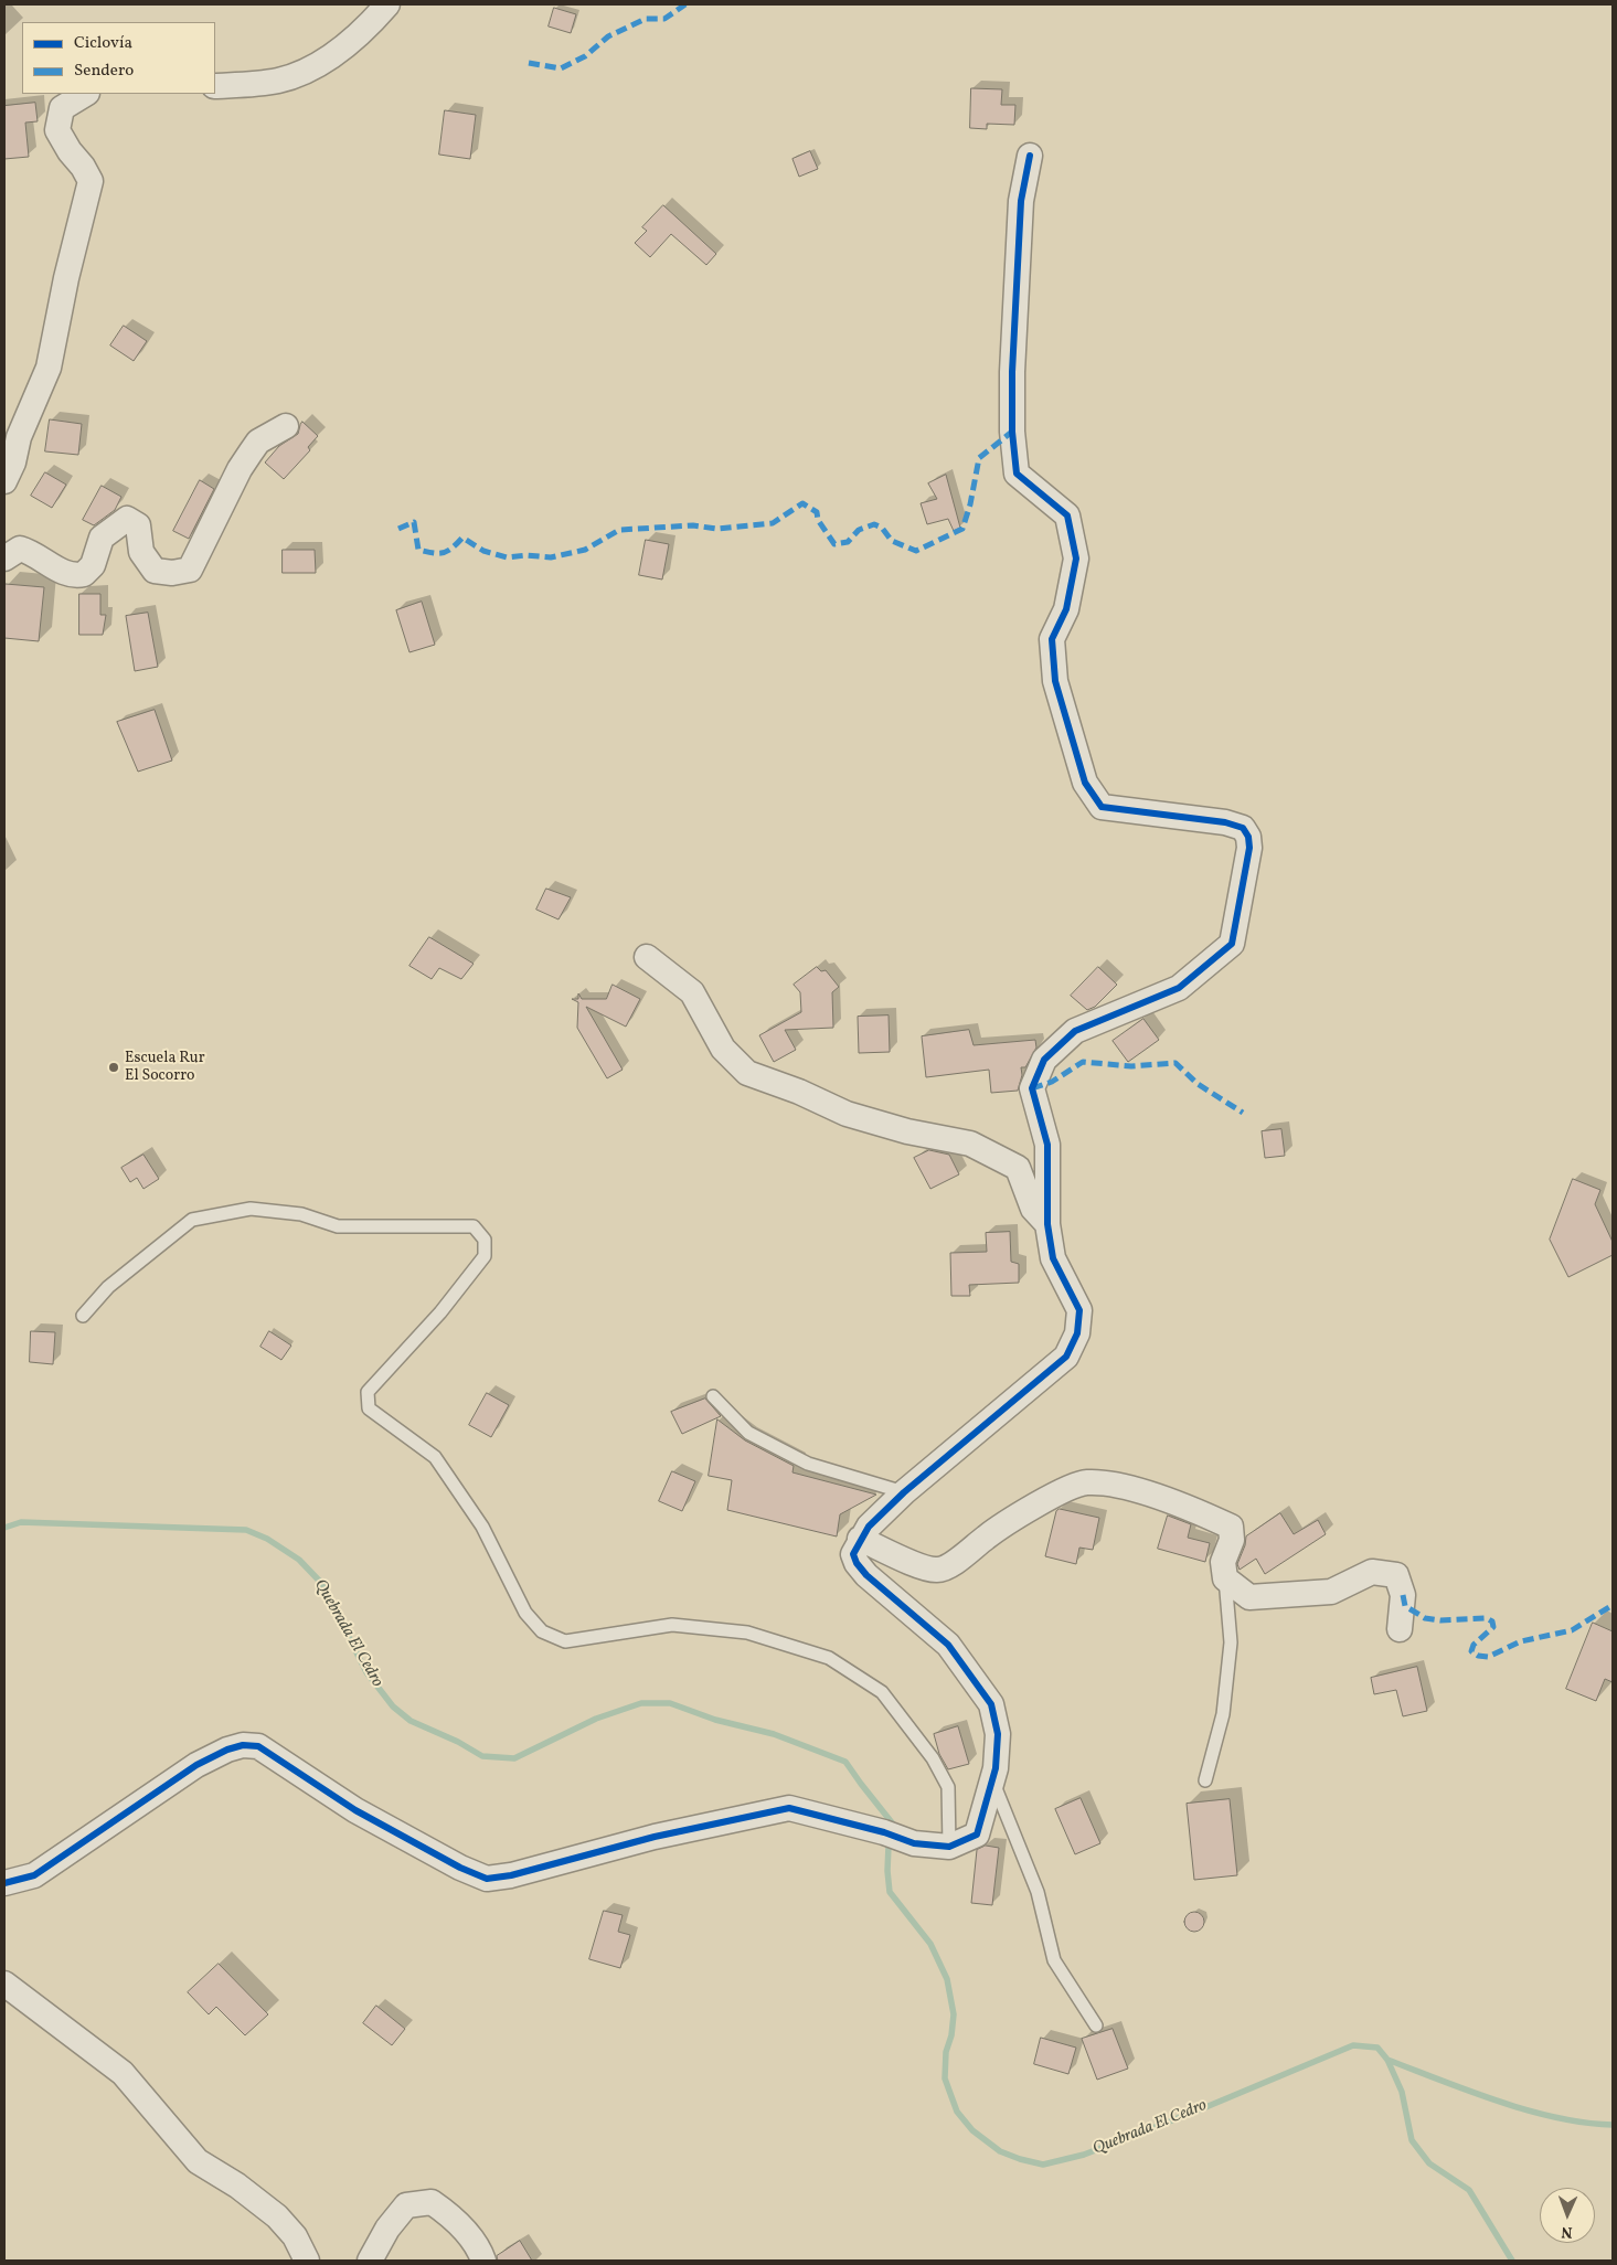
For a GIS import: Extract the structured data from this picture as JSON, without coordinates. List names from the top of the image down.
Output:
{
  "water": ["Quebrada El Cedro"],
  "places": ["Escuela Rur El Socorro"],
  "legend": ["Ciclovía", "Sendero"],
  "north": "bottom"
}
